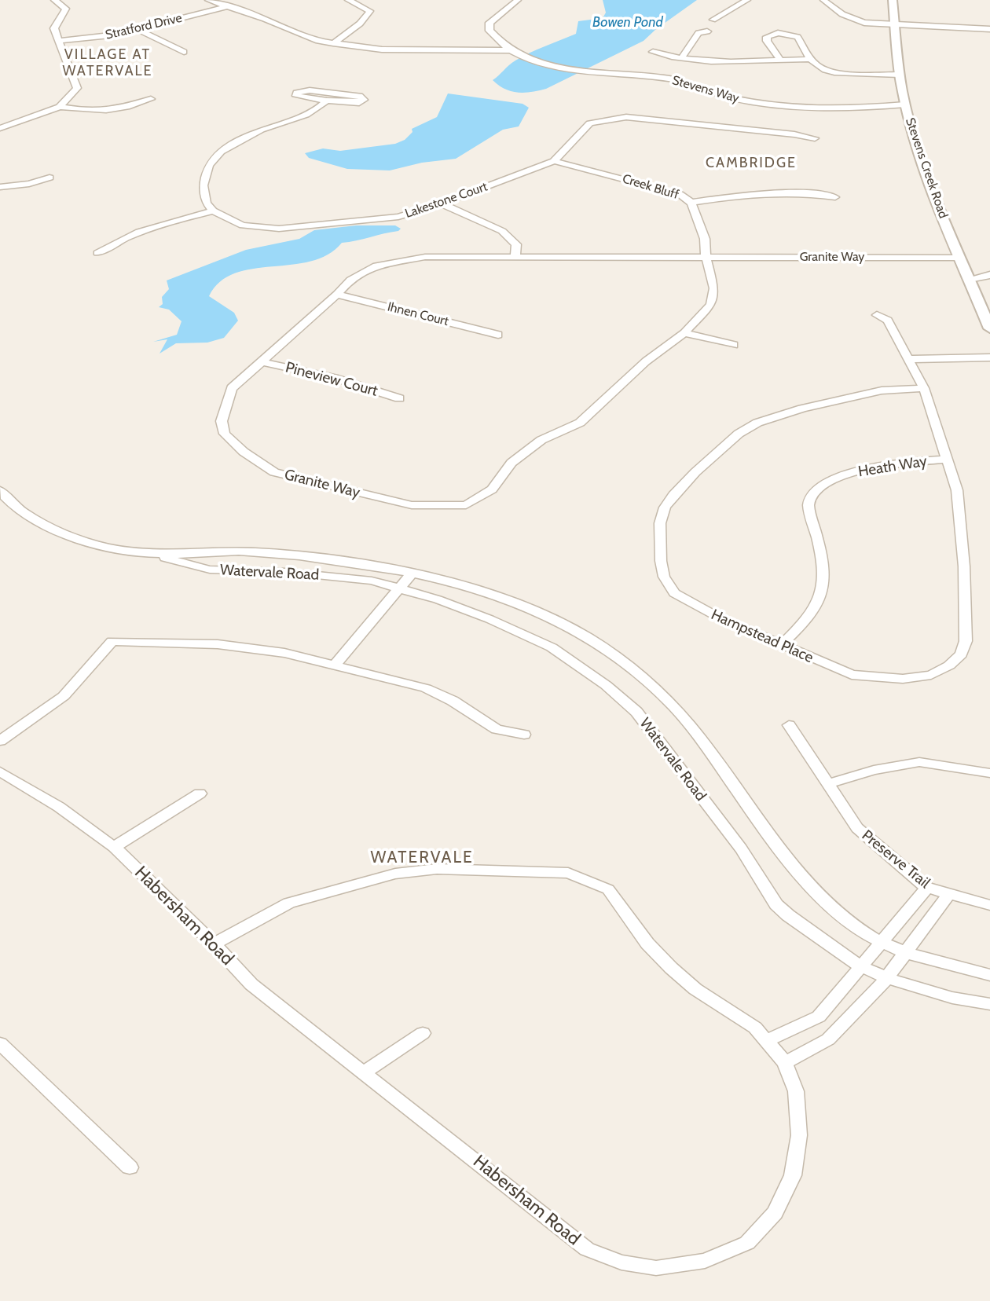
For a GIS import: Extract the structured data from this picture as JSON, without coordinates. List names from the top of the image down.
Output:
{
  "streets": {
    "street": [
      "Stratford Drive",
      "Stevens Way",
      "Stevens Creek Road",
      "Creek Bluff",
      "Lakestone Court",
      "Granite Way",
      "Ihnen Court",
      "Pineview Court",
      "Heath Way",
      "Watervale Road",
      "Hampstead Place",
      "Preserve Trail",
      "Habersham Road"
    ]
  },
  "crossings": [
    ["Stratford Drive", "Stevens Way"],
    ["Stevens Way", "Stevens Creek Road"],
    ["Stevens Creek Road", "Granite Way"],
    ["Creek Bluff", "Lakestone Court"],
    ["Creek Bluff", "Granite Way"],
    ["Granite Way", "Ihnen Court"],
    ["Granite Way", "Pineview Court"],
    ["Heath Way", "Hampstead Place"]
  ],
  "districts": ["VILLAGE AT WATERVALE", "CAMBRIDGE", "WATERVALE"],
  "water": ["Bowen Pond"]
}
